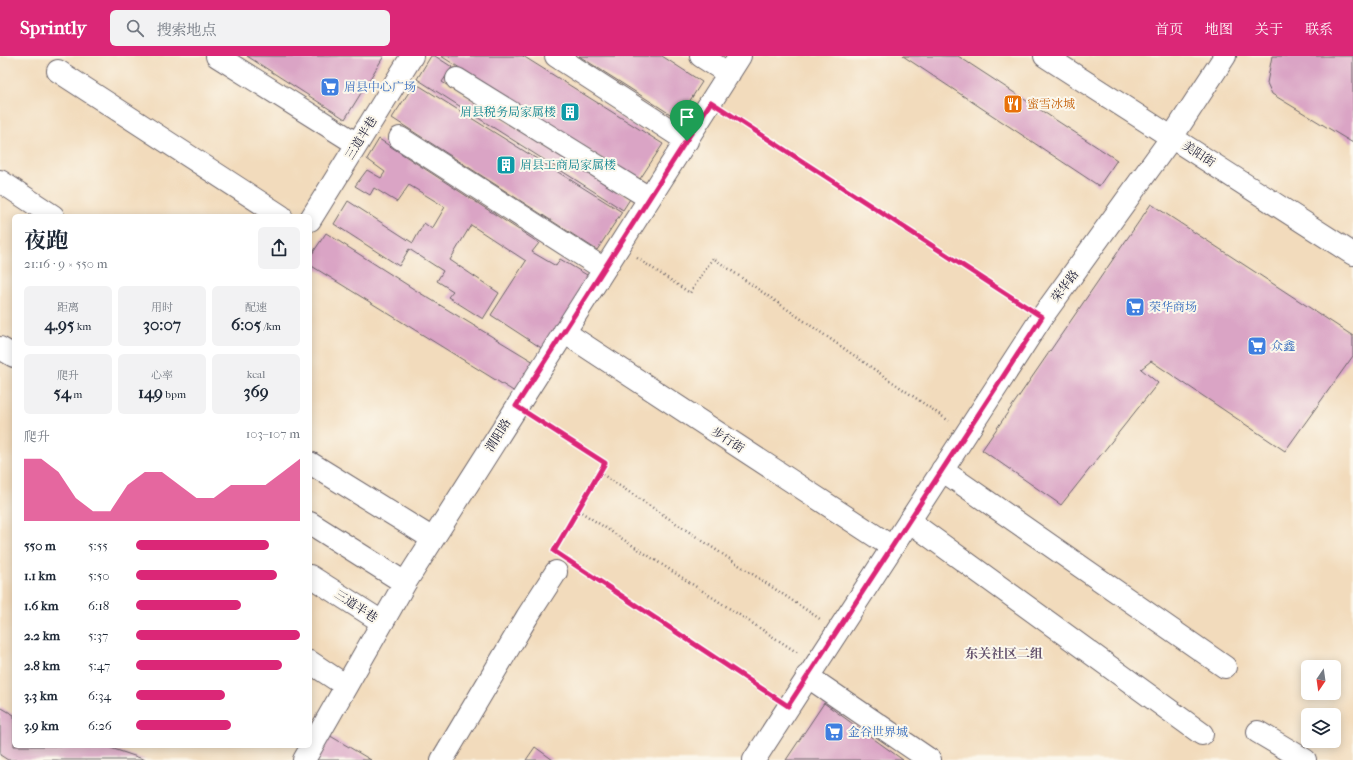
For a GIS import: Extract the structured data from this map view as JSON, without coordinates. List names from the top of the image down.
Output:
{
  "streets": {
    "street": [
      "三道半巷",
      "美阳街",
      "荣华路",
      "渭阳路",
      "步行街"
    ]
  },
  "crossings": [
    ["三道半巷", "渭阳路"],
    ["美阳街", "荣华路"],
    ["荣华路", "步行街"],
    ["渭阳路", "步行街"]
  ],
  "districts": ["东关社区二组"],
  "places": {
    "supermarket": [
      "眉县中心广场",
      "荣华商场",
      "众鑫",
      "金谷世界城"
    ],
    "restaurant": ["蜜雪冰城"],
    "building": ["眉县税务局家属楼", "眉县工商局家属楼"]
  },
  "north": "bottom",
  "page": {
    "header": "Sprintly",
    "search": "搜索地点",
    "nav": [
      "首页",
      "地图",
      "关于",
      "联系"
    ],
    "heading": ["夜跑", "21:16 · 9 × 550 m"],
    "stats": [
      ["距离", "4.95 km"],
      ["用时", "30:07"],
      ["配速", "6:05 /km"],
      ["爬升", "54 m"],
      ["心率", "149 bpm"],
      ["kcal", "369"]
    ],
    "chart": ["爬升", "103–107 m"],
    "list": [
      {
        "name": "550 m",
        "note": "5:55"
      },
      {
        "name": "1.1 km",
        "note": "5:50"
      },
      {
        "name": "1.6 km",
        "note": "6:18"
      },
      {
        "name": "2.2 km",
        "note": "5:37"
      },
      {
        "name": "2.8 km",
        "note": "5:47"
      },
      {
        "name": "3.3 km",
        "note": "6:34"
      },
      {
        "name": "3.9 km",
        "note": "6:26"
      }
    ]
  }
}
